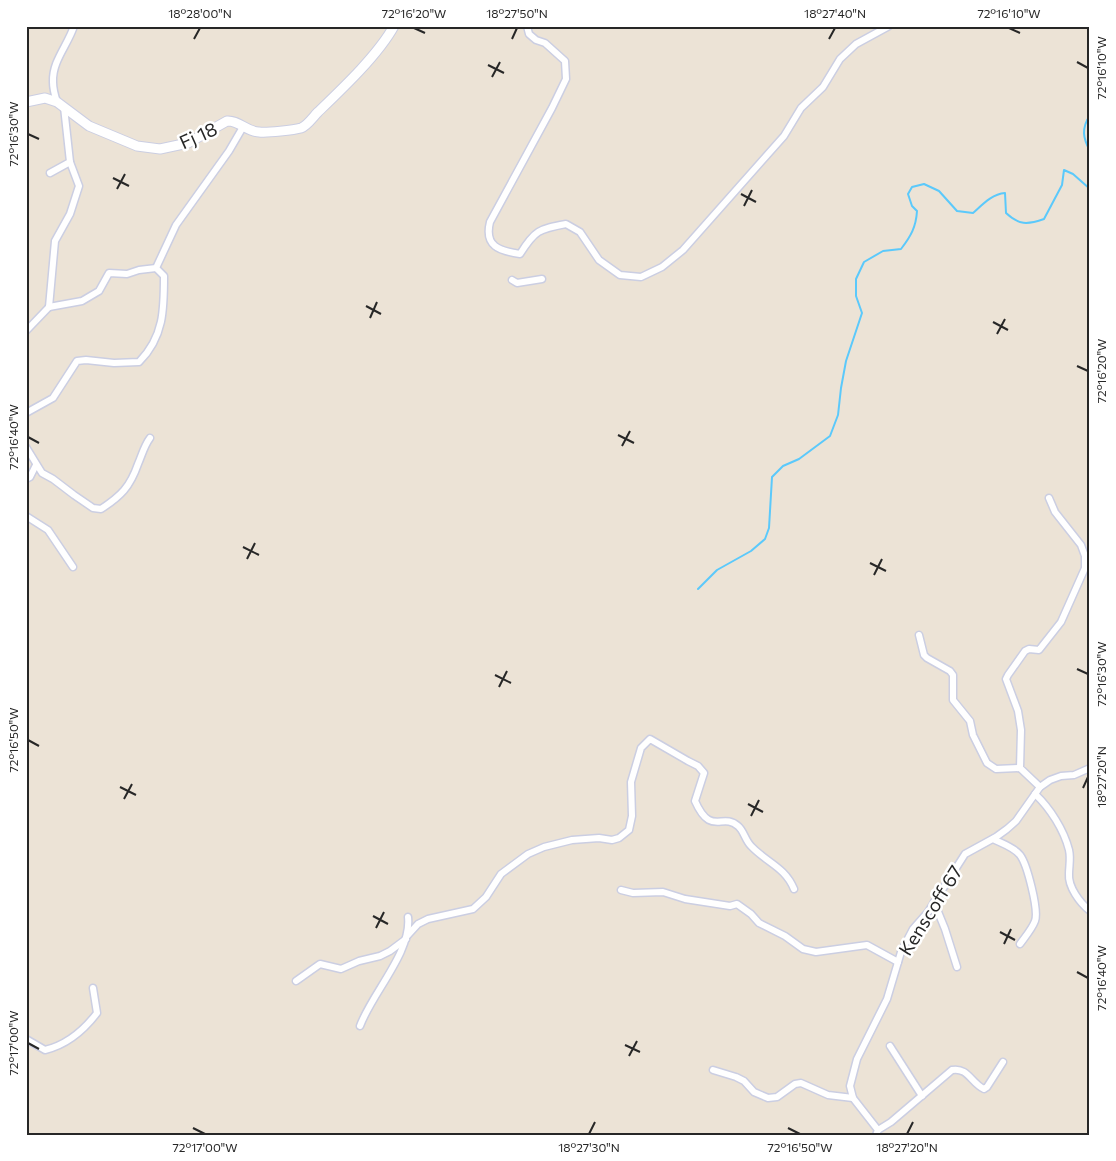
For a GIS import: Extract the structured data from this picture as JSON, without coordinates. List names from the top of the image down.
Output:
{
  "streets": {
    "street": ["Fj 18", "Kenscoff 67"]
  },
  "coordinates": [
    "18°28'00\"N",
    "72°16'20\"W",
    "18°27'50\"N",
    "18°27'40\"N",
    "72°16'10\"W",
    "72°16'30\"W",
    "72°16'40\"W",
    "72°16'50\"W",
    "18°27'20\"N",
    "72°17'00\"W",
    "18°27'30\"N"
  ]
}
